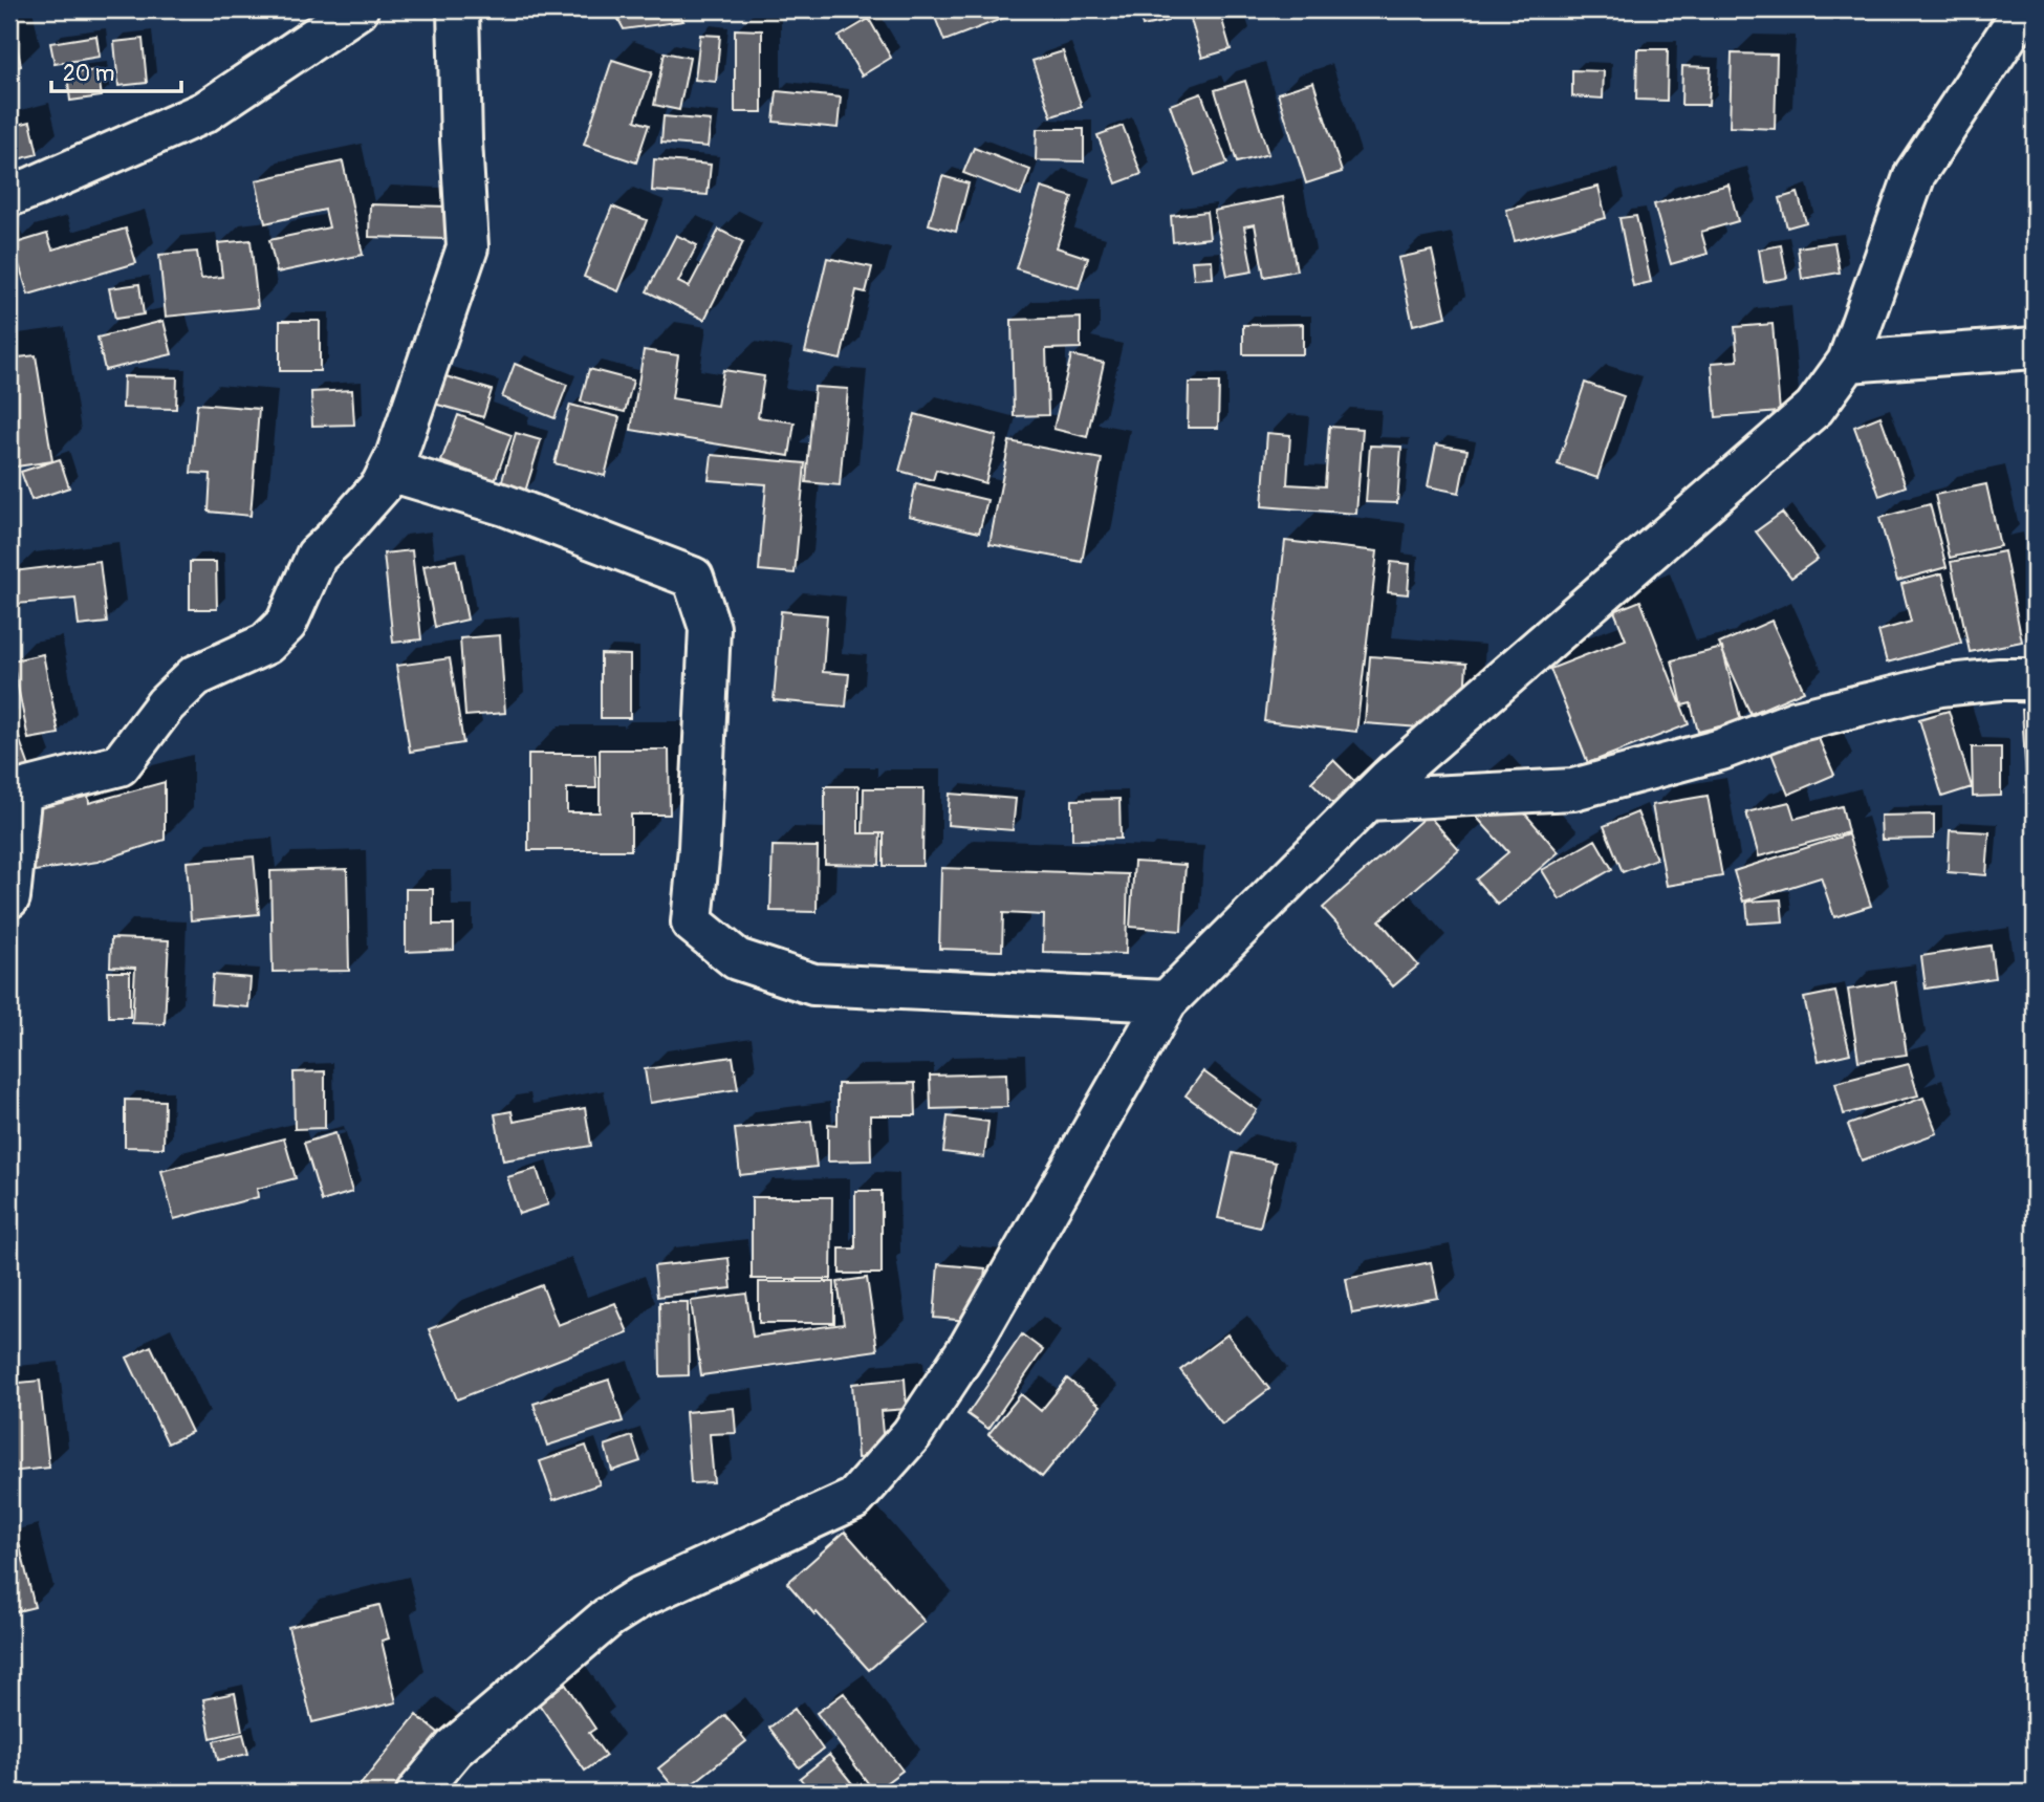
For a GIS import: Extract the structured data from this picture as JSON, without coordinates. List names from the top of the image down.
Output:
{
  "scale_bar": "20 m"
}
